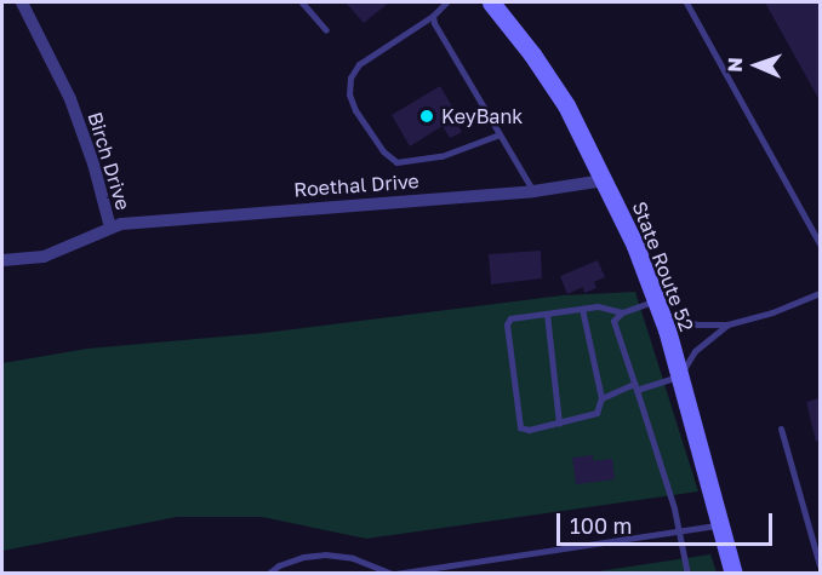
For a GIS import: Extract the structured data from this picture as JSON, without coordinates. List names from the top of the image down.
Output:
{
  "streets": {
    "main road": ["State Route 52"],
    "street": ["Birch Drive", "Roethal Drive"]
  },
  "crossings": [
    ["Birch Drive", "Roethal Drive"],
    ["Roethal Drive", "State Route 52"]
  ],
  "places": ["KeyBank"],
  "scale_bar": "100 m",
  "north": "left"
}
